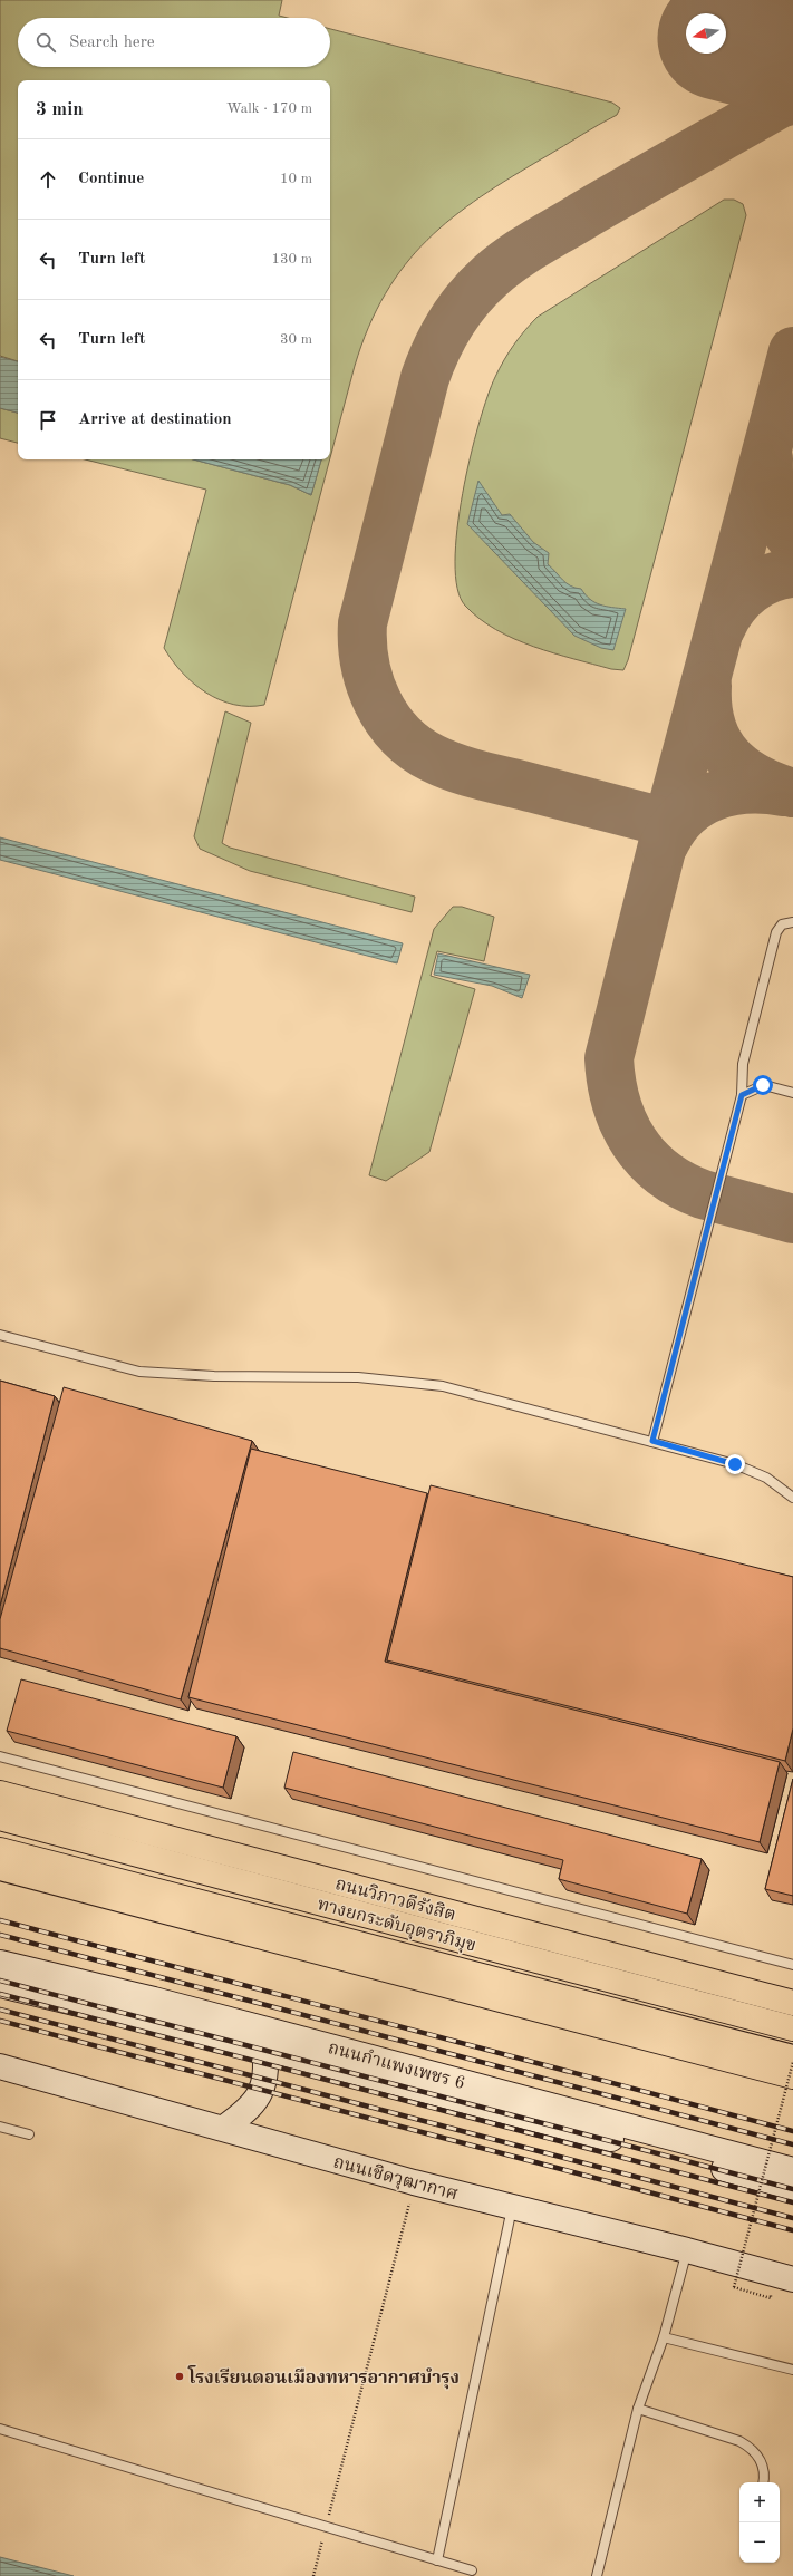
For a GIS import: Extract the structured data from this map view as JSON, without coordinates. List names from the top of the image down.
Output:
{
  "streets": {
    "highway": ["ถนนวิภาวดีรังสิต", "ทางยกระดับอุตราภิมุข"],
    "main road": ["ถนนกำแพงเพชร 6", "ถนนเชิดวุฒากาศ"]
  },
  "places": ["โรงเรียนดอนเมืองทหารอากาศบำรุง"],
  "north": "left",
  "page": {
    "search": "Search here",
    "heading": ["3 min", "Walk · 170 m"],
    "list": [
      ["Continue", "10 m"],
      ["Turn left", "130 m"],
      ["Turn left", "30 m"],
      "Arrive at destination"
    ],
    "map_buttons": ["+", "−"]
  }
}
